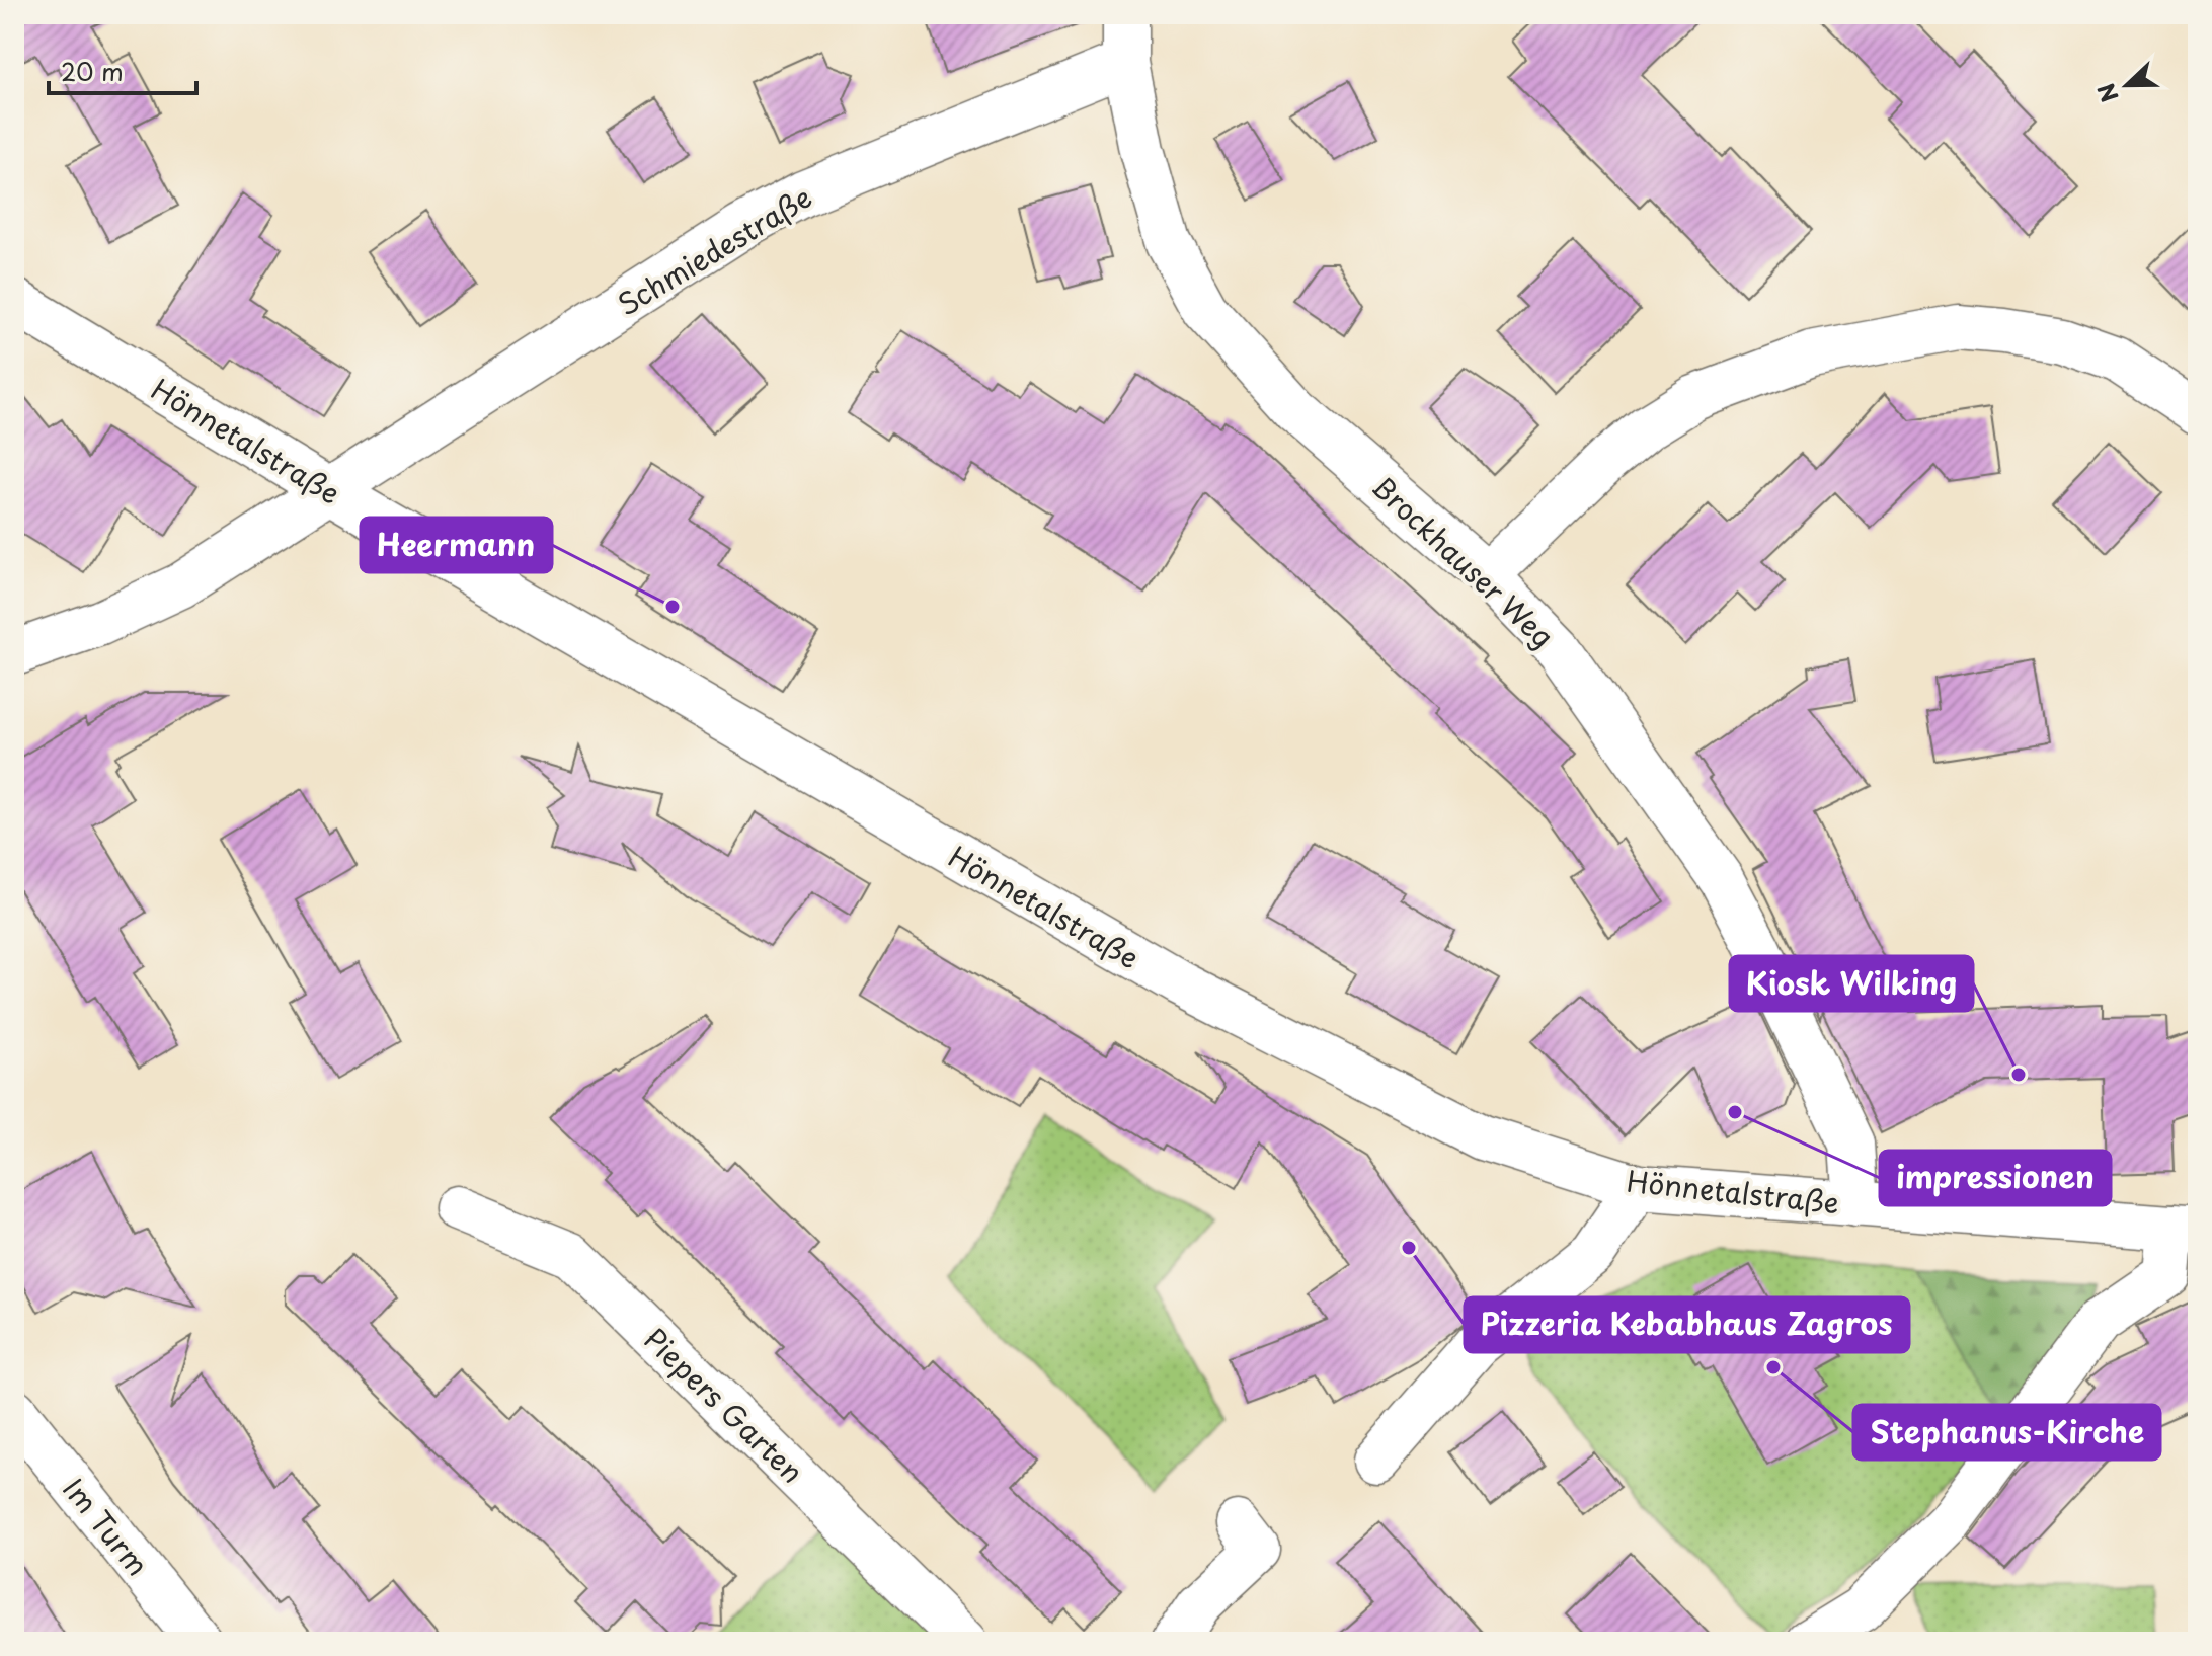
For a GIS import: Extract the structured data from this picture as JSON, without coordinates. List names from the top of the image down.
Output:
{
  "streets": {
    "street": [
      "Schmiedestraße",
      "Hönnetalstraße",
      "Brockhauser Weg",
      "Piepers Garten",
      "Im Turm"
    ]
  },
  "crossings": [
    ["Schmiedestraße", "Hönnetalstraße"],
    ["Schmiedestraße", "Brockhauser Weg"],
    ["Hönnetalstraße", "Brockhauser Weg"]
  ],
  "places": [
    "Heermann",
    "Kiosk Wilking",
    "impressionen",
    "Pizzeria Kebabhaus Zagros",
    "Stephanus-Kirche"
  ],
  "scale_bar": "20 m",
  "north": "left"
}
